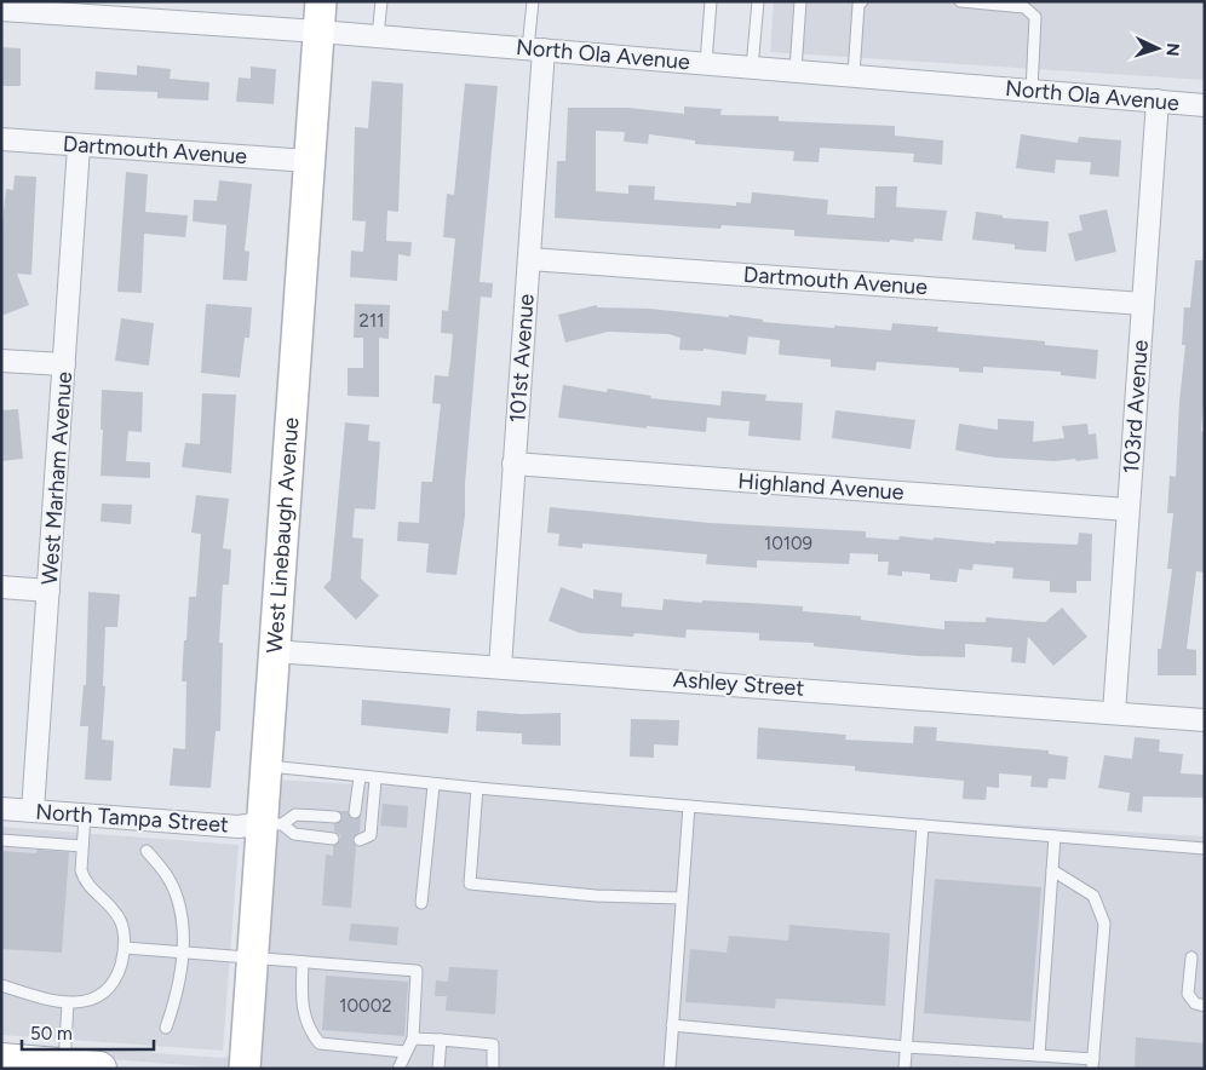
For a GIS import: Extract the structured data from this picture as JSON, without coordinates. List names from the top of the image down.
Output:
{
  "streets": {
    "street": [
      "North Ola Avenue",
      "Dartmouth Avenue",
      "101st Avenue",
      "103rd Avenue",
      "West Marham Avenue",
      "Highland Avenue",
      "West Linebaugh Avenue",
      "Ashley Street",
      "North Tampa Street"
    ]
  },
  "crossings": [
    ["North Ola Avenue", "101st Avenue"],
    ["North Ola Avenue", "103rd Avenue"],
    ["North Ola Avenue", "West Linebaugh Avenue"],
    ["Dartmouth Avenue", "101st Avenue"],
    ["Dartmouth Avenue", "103rd Avenue"],
    ["Dartmouth Avenue", "West Marham Avenue"],
    ["Dartmouth Avenue", "West Linebaugh Avenue"],
    ["101st Avenue", "Highland Avenue"],
    ["101st Avenue", "Ashley Street"],
    ["103rd Avenue", "Highland Avenue"],
    ["103rd Avenue", "Ashley Street"],
    ["West Marham Avenue", "North Tampa Street"],
    ["West Linebaugh Avenue", "Ashley Street"],
    ["West Linebaugh Avenue", "North Tampa Street"]
  ],
  "house_numbers": ["211", "10109", "10002"],
  "scale_bar": "50 m",
  "north": "right"
}
